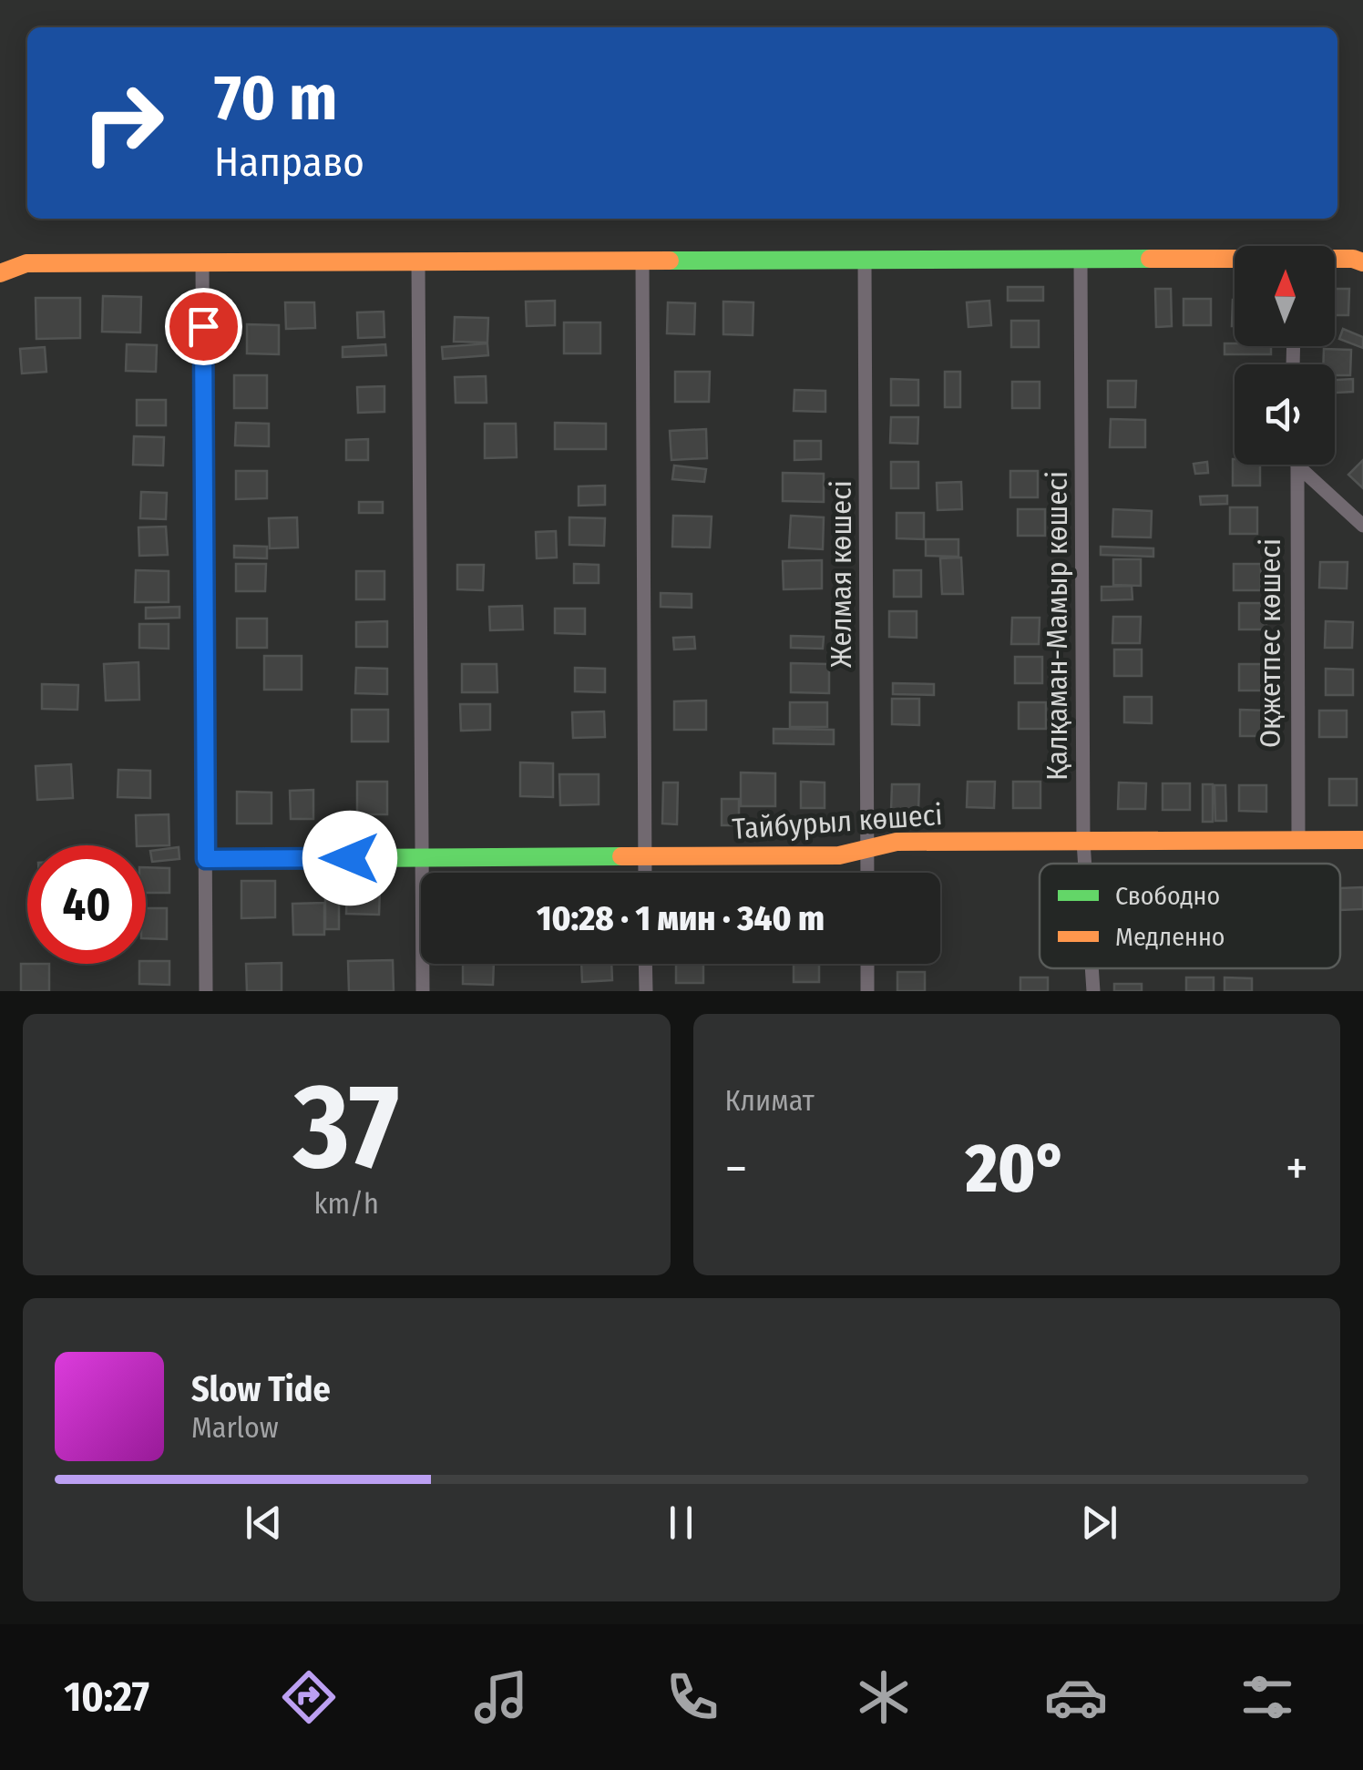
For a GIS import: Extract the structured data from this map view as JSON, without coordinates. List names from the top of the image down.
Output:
{
  "streets": {
    "street": [
      "Желмая көшесі",
      "Қалқаман-Мамыр көшесі",
      "Оқжетпес көшесі",
      "Тайбурыл көшесі"
    ]
  },
  "crossings": [
    ["Желмая көшесі", "Тайбурыл көшесі"],
    ["Қалқаман-Мамыр көшесі", "Тайбурыл көшесі"],
    ["Оқжетпес көшесі", "Тайбурыл көшесі"]
  ],
  "legend": ["Свободно", "Медленно"],
  "north": "top",
  "page": {
    "turn": ["70 m", "Направо"],
    "limit": "40",
    "trip": "10:28 · 1 мин · 340 m",
    "tile": [
      ["37", "km/h"],
      "Климат"
    ],
    "heat": ["−", "20°", "+"],
    "song": ["Slow Tide", "Marlow"],
    "tabs": "10:27"
  }
}
